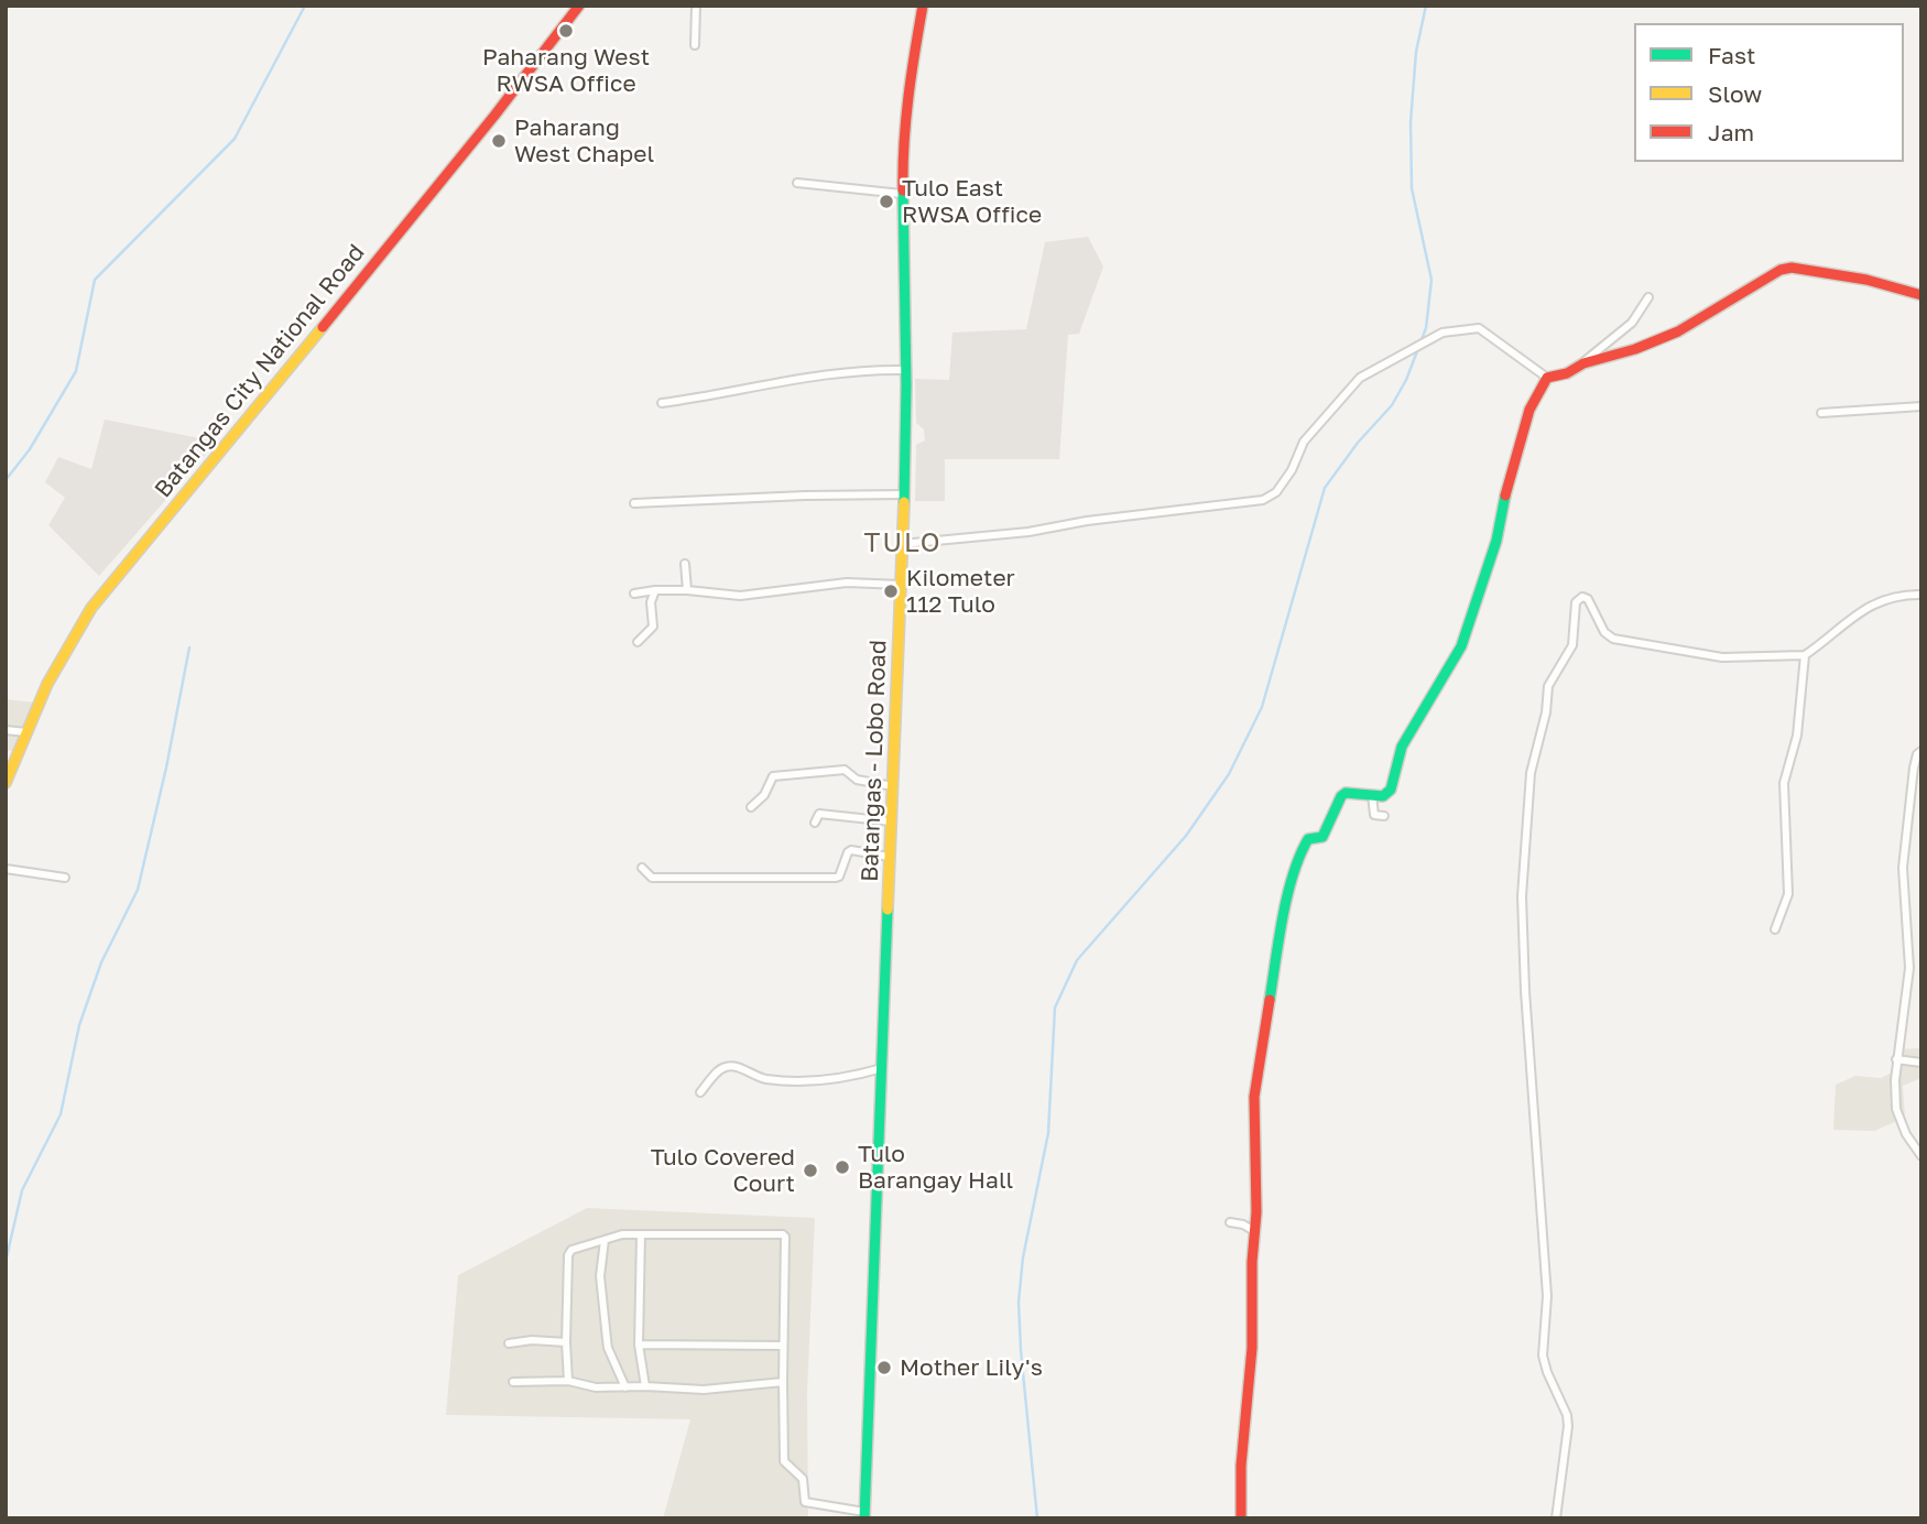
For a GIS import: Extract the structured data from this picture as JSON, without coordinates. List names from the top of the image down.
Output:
{
  "streets": {
    "street": ["Batangas City National Road", "Batangas - Lobo Road"]
  },
  "districts": ["TULO"],
  "places": [
    "Paharang West RWSA Office",
    "Paharang West Chapel",
    "Tulo East RWSA Office",
    "Kilometer 112 Tulo",
    "Tulo Barangay Hall",
    "Tulo Covered Court",
    "Mother Lily's"
  ],
  "legend": ["Fast", "Slow", "Jam"]
}
